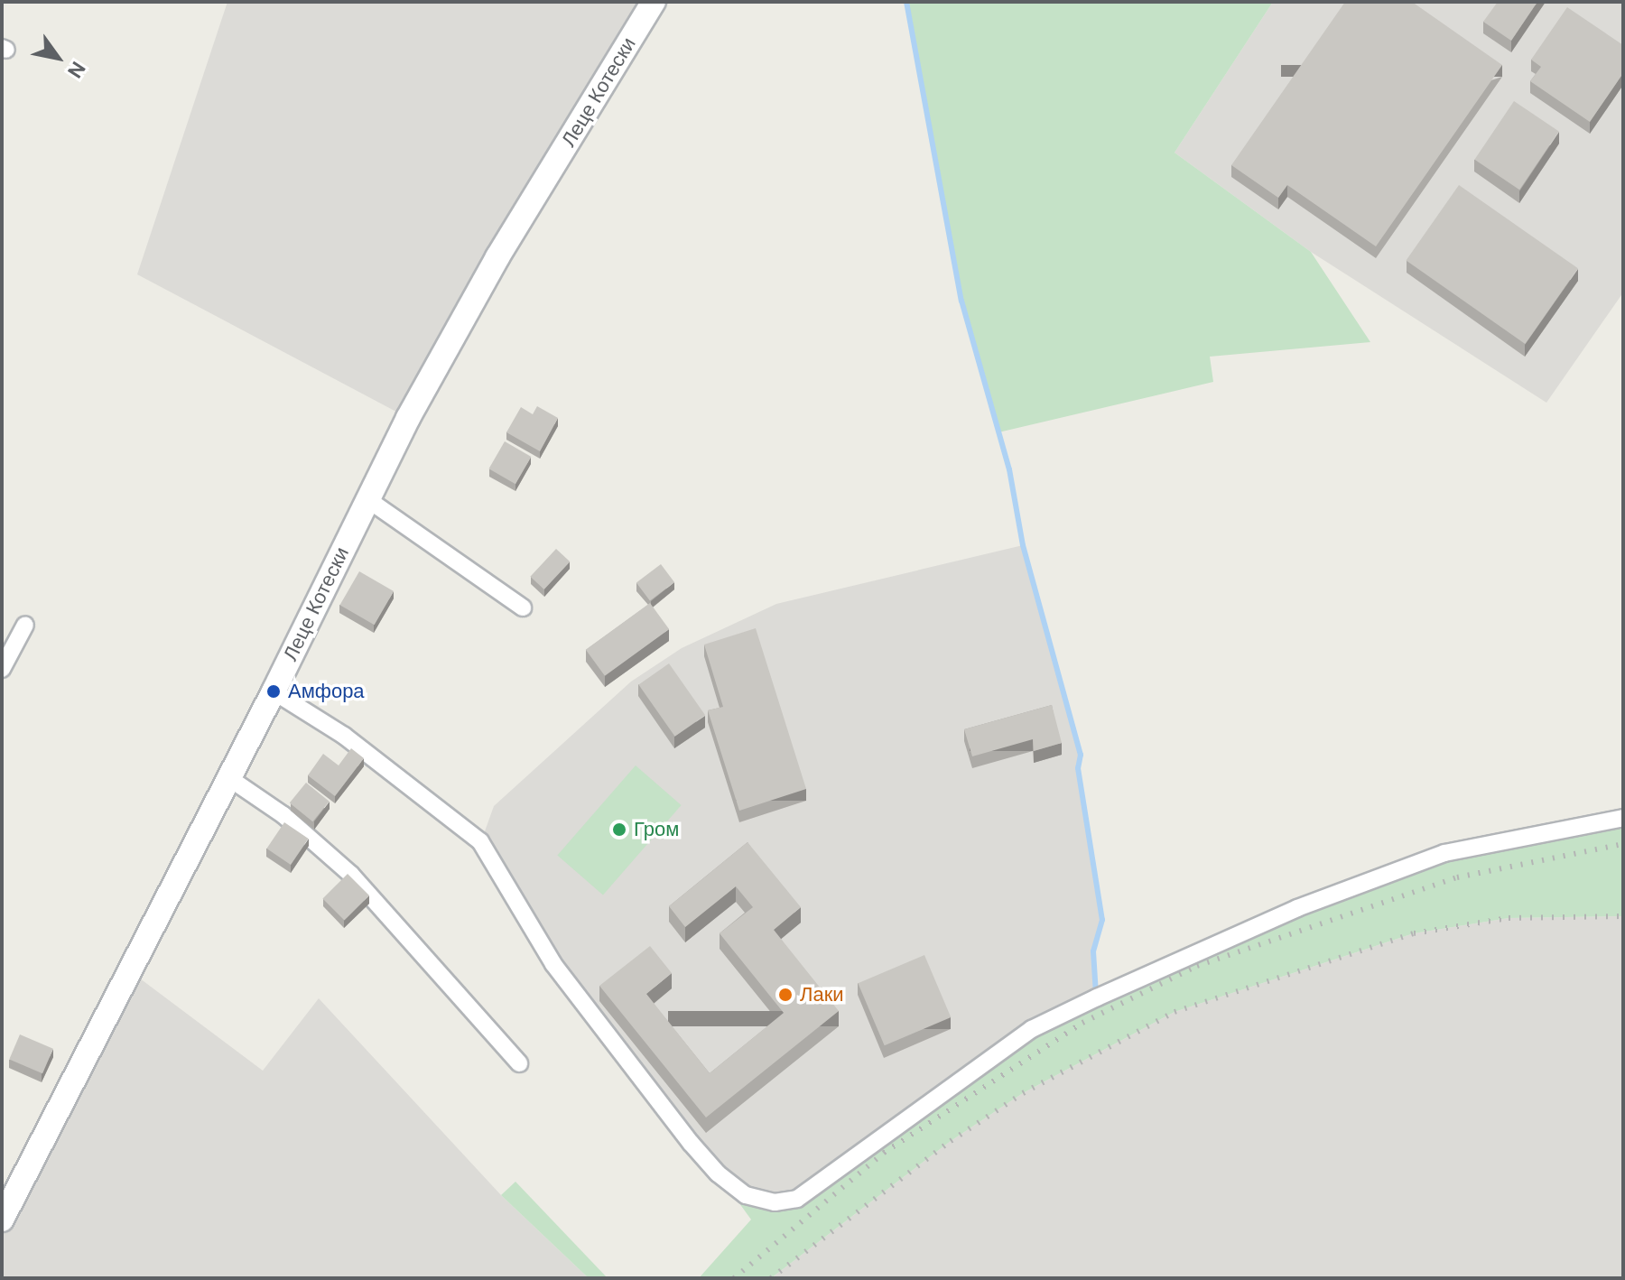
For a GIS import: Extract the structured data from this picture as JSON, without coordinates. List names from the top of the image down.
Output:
{
  "streets": {
    "main road": ["Леце Котески"]
  },
  "places": ["Амфора", "Гром", "Лаки"],
  "north": "bottom right"
}
